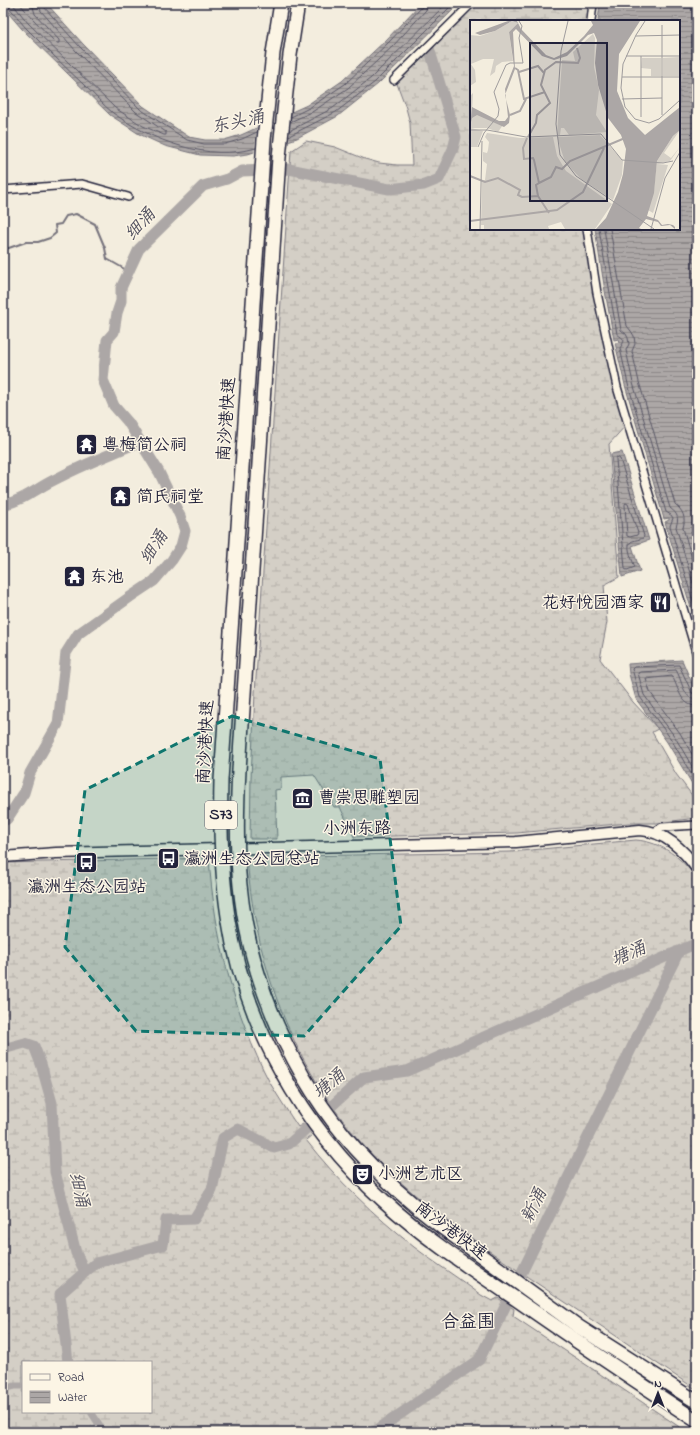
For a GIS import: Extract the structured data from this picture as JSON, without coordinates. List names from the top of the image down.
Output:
{
  "streets": {
    "highway": ["南沙港快速", "S73"],
    "main road": ["小洲东路"]
  },
  "districts": ["合益围"],
  "water": [
    "东头涌",
    "细涌",
    "塘涌",
    "新涌"
  ],
  "places": {
    "temple": ["粤梅简公祠", "简氏祠堂", "东池"],
    "restaurant": ["花好悦园酒家"],
    "museum": ["曹崇思雕塑园"],
    "bus stop": ["瀛洲生态公园总站", "瀛洲生态公园站"],
    "theatre": ["小洲艺术区"]
  },
  "legend": ["Road", "Water"],
  "north": "top"
}
